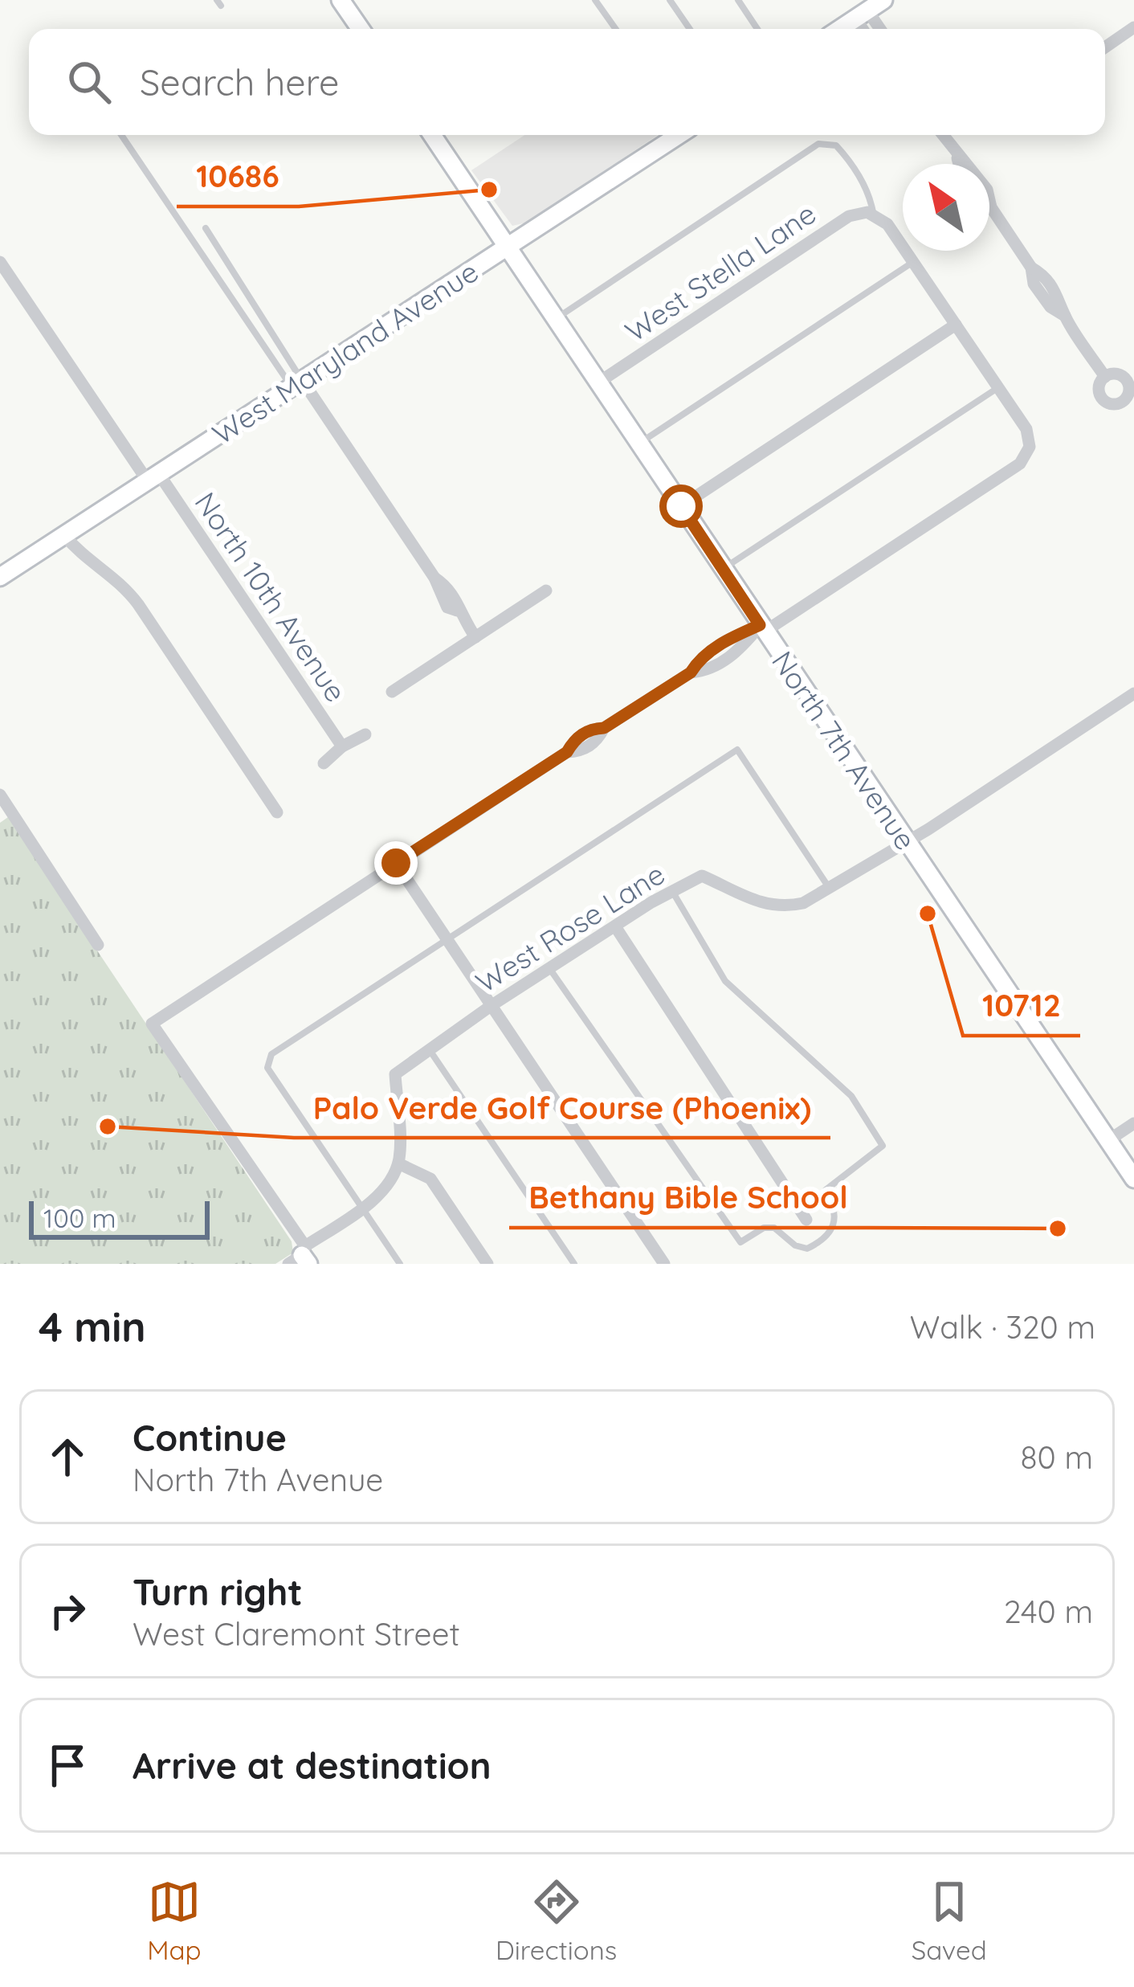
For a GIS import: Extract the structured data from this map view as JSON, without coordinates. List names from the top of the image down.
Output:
{
  "streets": {
    "main road": ["West Maryland Avenue", "North 7th Avenue"],
    "street": ["West Stella Lane", "North 10th Avenue", "West Rose Lane"]
  },
  "crossings": [
    ["West Stella Lane", "North 7th Avenue"],
    ["West Maryland Avenue", "North 10th Avenue"],
    ["West Maryland Avenue", "North 7th Avenue"],
    ["North 7th Avenue", "West Rose Lane"]
  ],
  "places": [
    "10686",
    "10712",
    "Palo Verde Golf Course (Phoenix)",
    "Bethany Bible School"
  ],
  "scale_bar": "100 m",
  "north": "top left",
  "page": {
    "search": "Search here",
    "scale": "100 m",
    "heading": ["4 min", "Walk · 320 m"],
    "list": [
      ["Continue", "North 7th Avenue", "80 m"],
      ["Turn right", "West Claremont Street", "240 m"],
      "Arrive at destination"
    ],
    "nav": ["Map", "Directions", "Saved"]
  }
}
